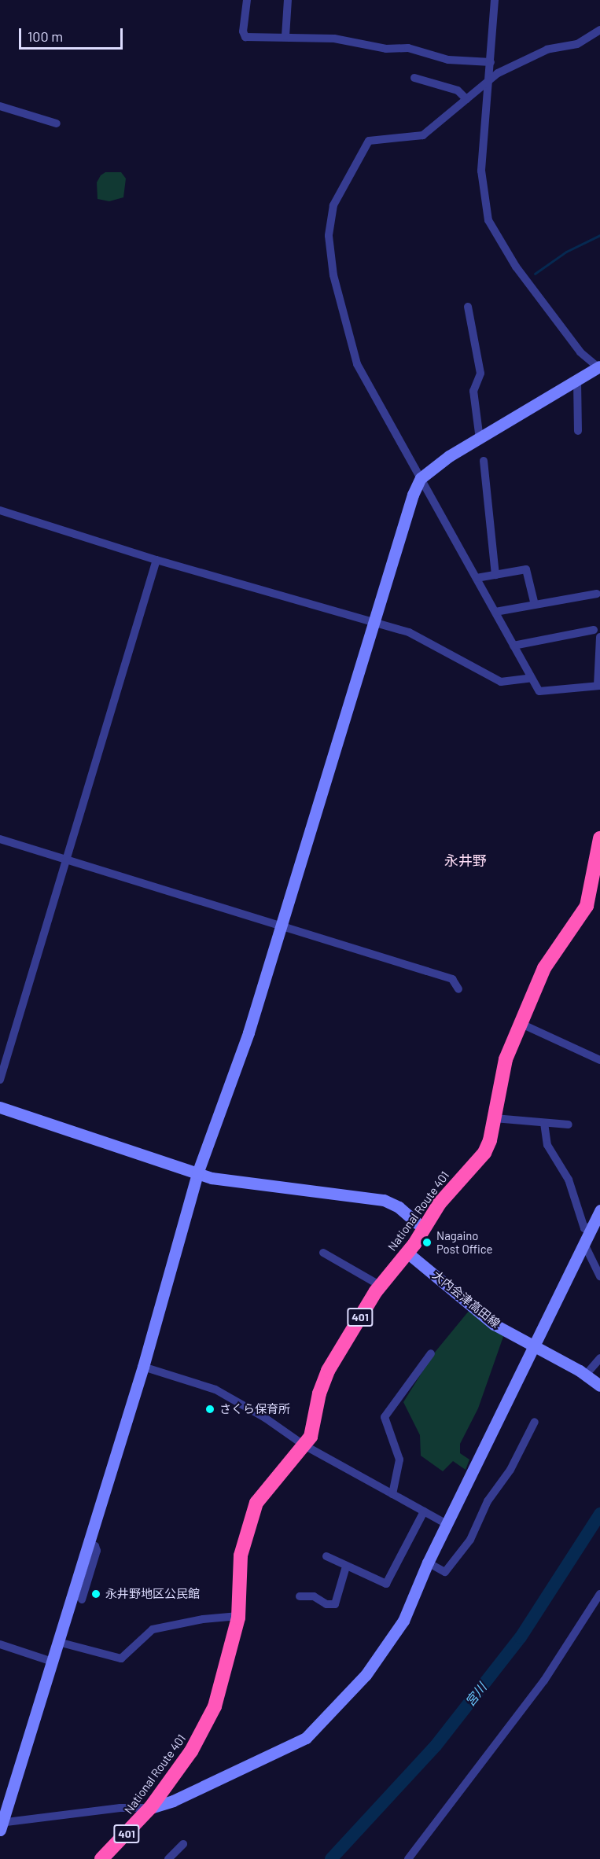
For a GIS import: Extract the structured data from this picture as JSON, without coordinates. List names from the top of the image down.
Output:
{
  "streets": {
    "highway": ["National Route 401", "401"],
    "street": ["大内会津高田線"]
  },
  "crossings": [
    ["National Route 401", "大内会津高田線"]
  ],
  "districts": ["永井野"],
  "water": ["宮川"],
  "places": ["Nagaino Post Office", "さくら保育所", "永井野地区公民館"],
  "scale_bar": "100 m"
}
